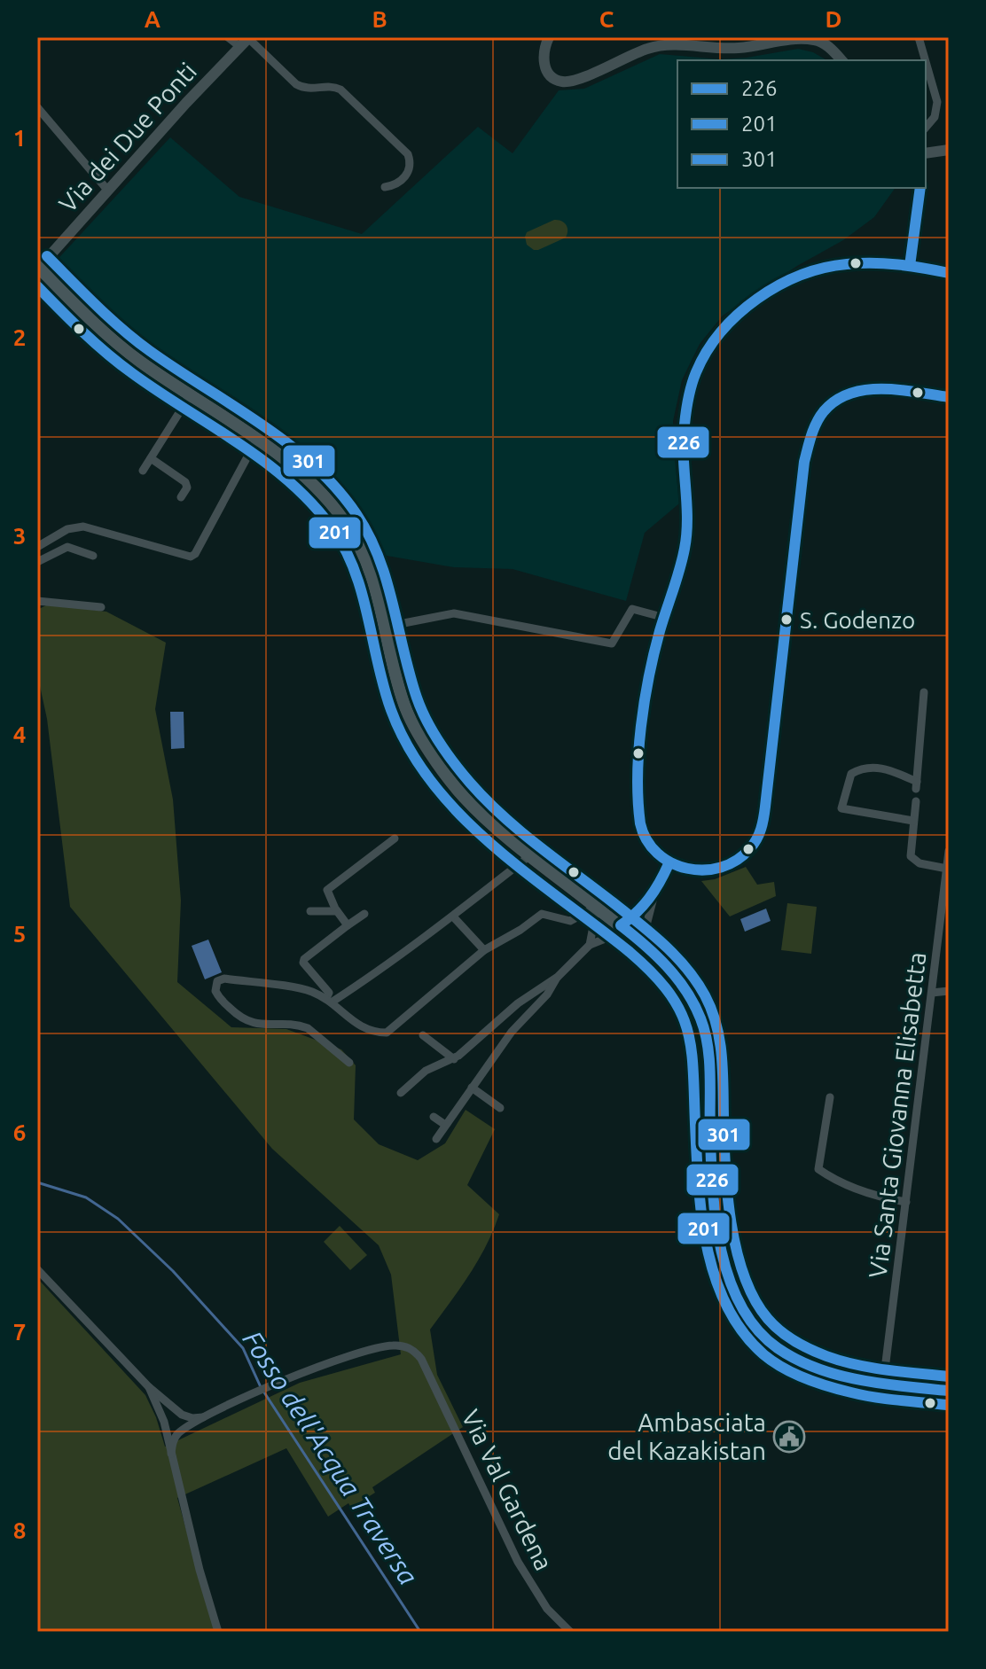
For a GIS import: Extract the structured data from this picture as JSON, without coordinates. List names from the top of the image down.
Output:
{
  "streets": {
    "street": ["Via dei Due Ponti", "Via Santa Giovanna Elisabetta", "Via Val Gardena"]
  },
  "water": ["Fosso dell'Acqua Traversa"],
  "places": {
    "other": ["S. Godenzo"],
    "public building": ["Ambasciata del Kazakistan"]
  },
  "lines": ["transit line 226", "transit line 301", "transit line 201"],
  "legend": ["226", "201", "301"],
  "grid": {
    "columns": [
      "A",
      "B",
      "C",
      "D"
    ],
    "rows": [
      "1",
      "2",
      "3",
      "4",
      "5",
      "6",
      "7",
      "8"
    ]
  }
}
